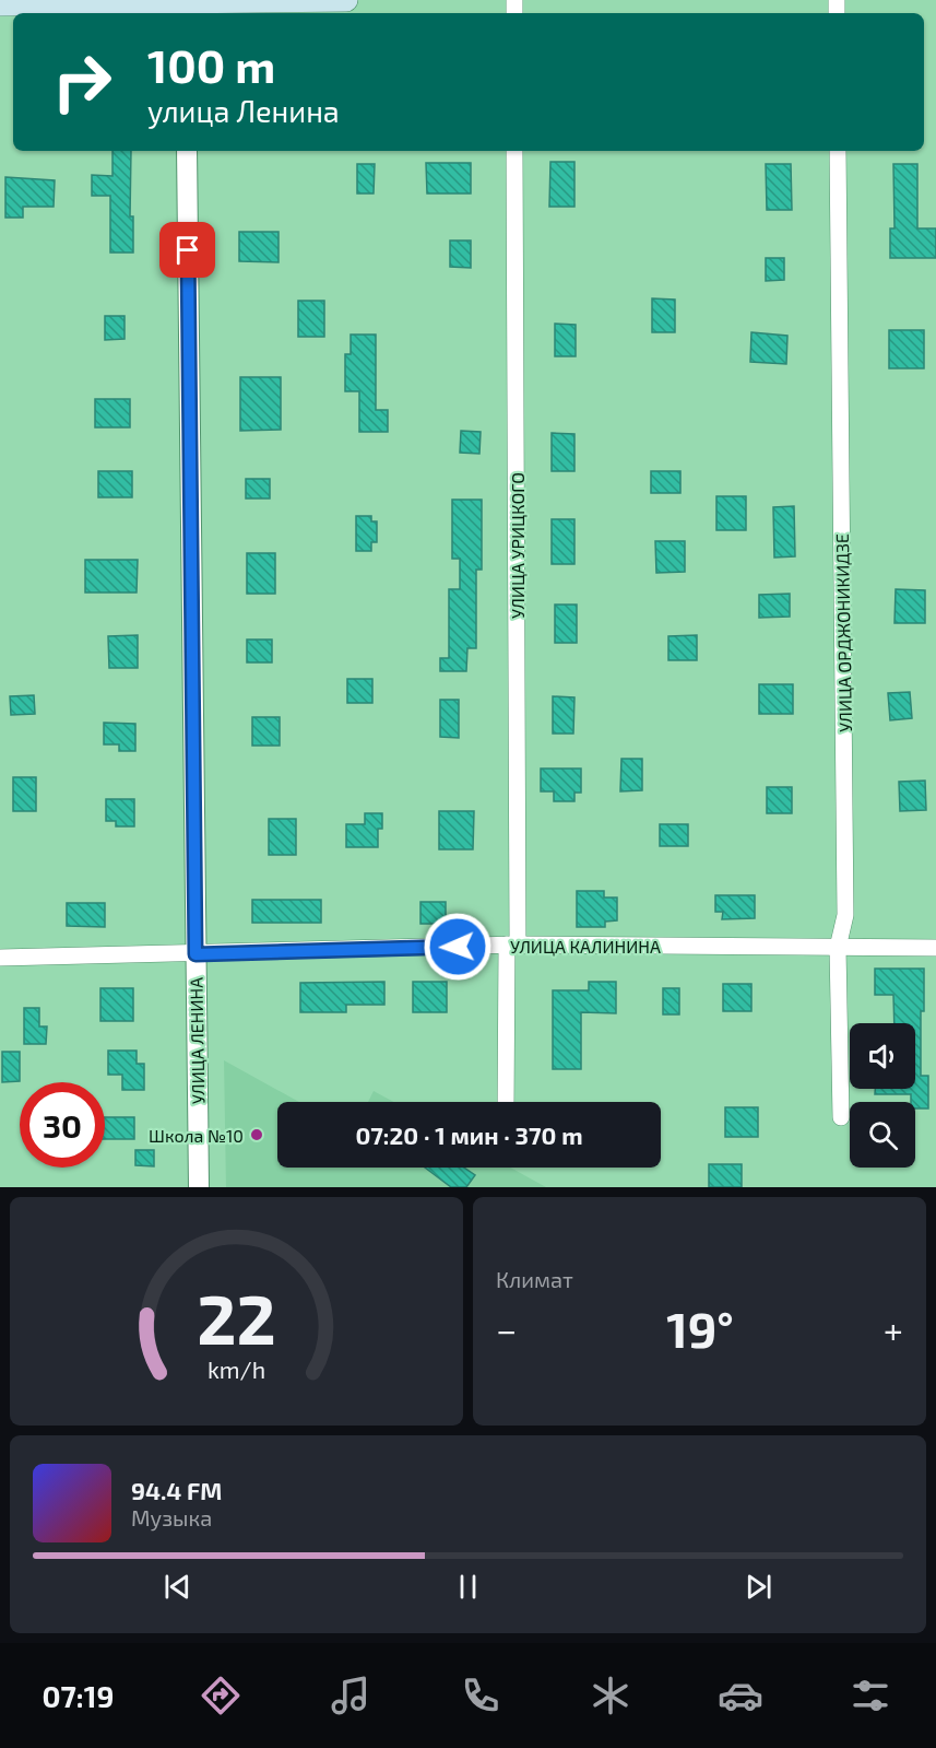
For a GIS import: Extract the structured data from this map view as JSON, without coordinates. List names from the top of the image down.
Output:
{
  "streets": {
    "street": [
      "УЛИЦА УРИЦКОГО",
      "УЛИЦА ОРДЖОНИКИДЗЕ",
      "УЛИЦА КАЛИНИНА",
      "УЛИЦА ЛЕНИНА"
    ]
  },
  "crossings": [
    ["УЛИЦА УРИЦКОГО", "УЛИЦА КАЛИНИНА"],
    ["УЛИЦА ОРДЖОНИКИДЗЕ", "УЛИЦА КАЛИНИНА"],
    ["УЛИЦА КАЛИНИНА", "УЛИЦА ЛЕНИНА"]
  ],
  "places": ["Школа №10"],
  "page": {
    "turn": ["100 m", "улица Ленина"],
    "limit": "30",
    "trip": "07:20 · 1 мин · 370 m",
    "tile": "Климат",
    "heat": ["−", "19°", "+"],
    "song": ["94.4 FM", "Музыка"],
    "tabs": "07:19",
    "gauge": ["22", "km/h"]
  }
}
